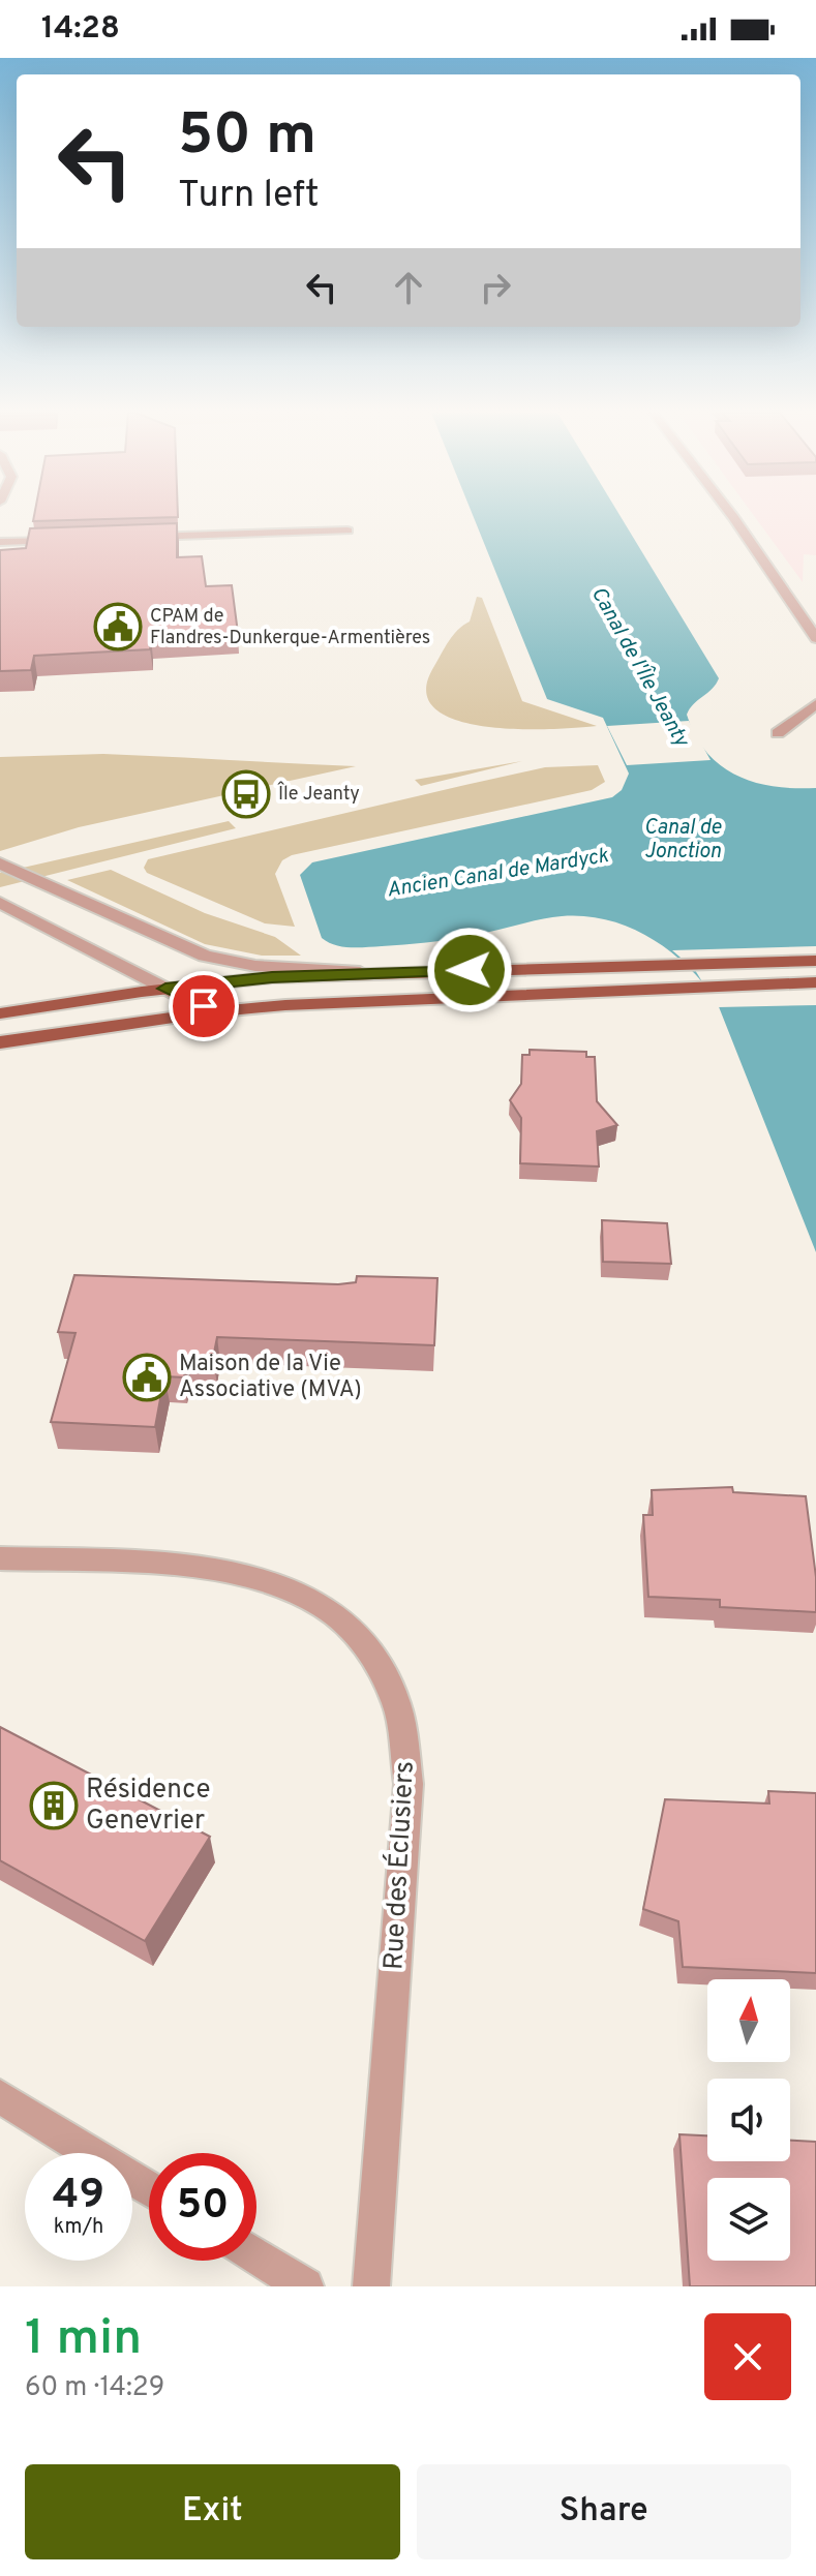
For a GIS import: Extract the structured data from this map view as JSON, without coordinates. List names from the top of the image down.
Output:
{
  "streets": {
    "street": ["Rue des Éclusiers"]
  },
  "water": ["Canal de l'Île Jeanty", "Canal de Jonction", "Ancien Canal de Mardyck"],
  "places": {
    "public building": ["CPAM de Flandres-Dunkerque-Armentières", "Maison de la Vie Associative (MVA)"],
    "bus stop": ["Île Jeanty"],
    "building": ["Résidence Genevrier"]
  },
  "north": "top",
  "page": {
    "status": "14:28",
    "turn": ["50 m", "Turn left"],
    "speed": "49 km/h",
    "limit": "50",
    "heading": ["1 min", "60 m · 14:29"],
    "buttons": ["Exit", "Share"]
  }
}
